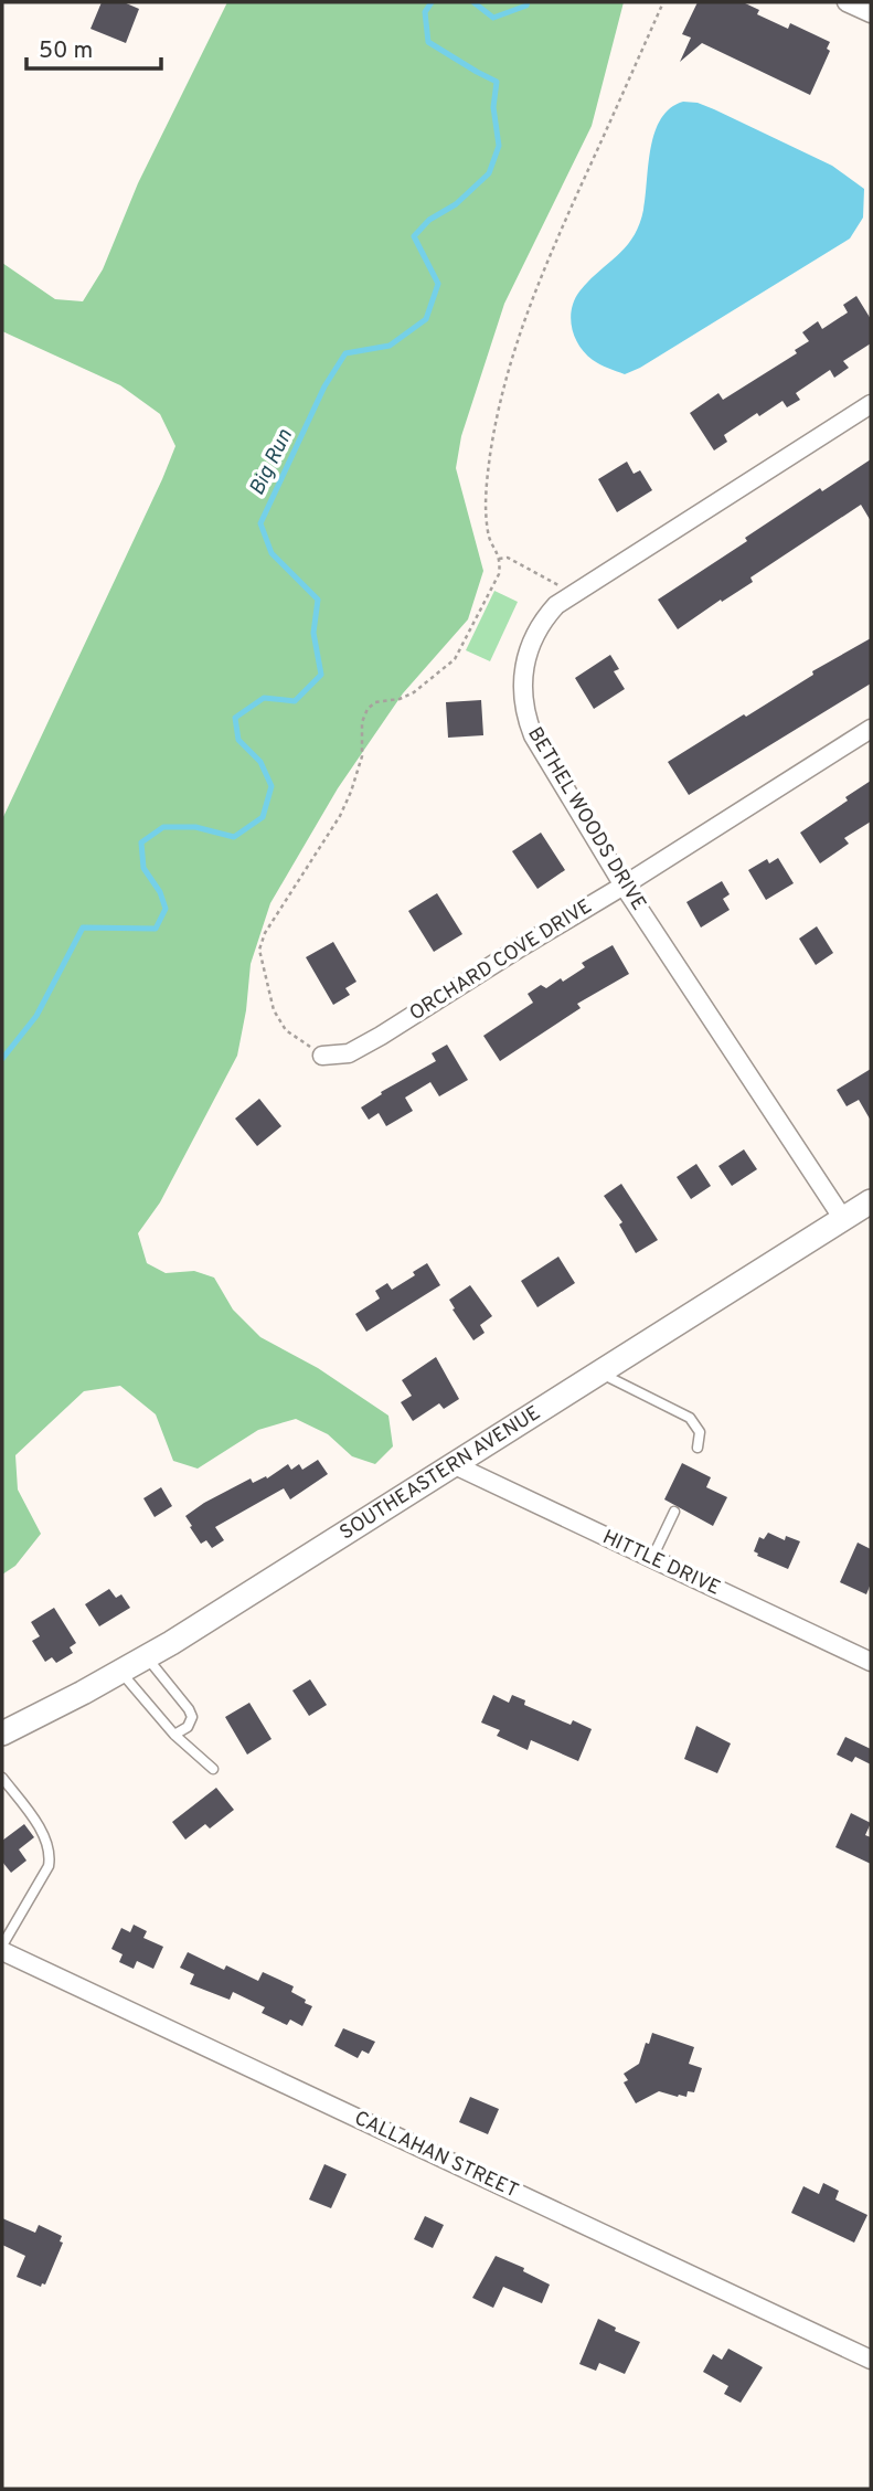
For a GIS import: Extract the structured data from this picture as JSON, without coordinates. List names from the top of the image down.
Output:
{
  "streets": {
    "street": [
      "BETHEL WOODS DRIVE",
      "ORCHARD COVE DRIVE",
      "SOUTHEASTERN AVENUE",
      "HITTLE DRIVE",
      "CALLAHAN STREET"
    ]
  },
  "crossings": [
    ["BETHEL WOODS DRIVE", "ORCHARD COVE DRIVE"],
    ["BETHEL WOODS DRIVE", "SOUTHEASTERN AVENUE"],
    ["SOUTHEASTERN AVENUE", "HITTLE DRIVE"]
  ],
  "water": ["Big Run"],
  "scale_bar": "50 m"
}
